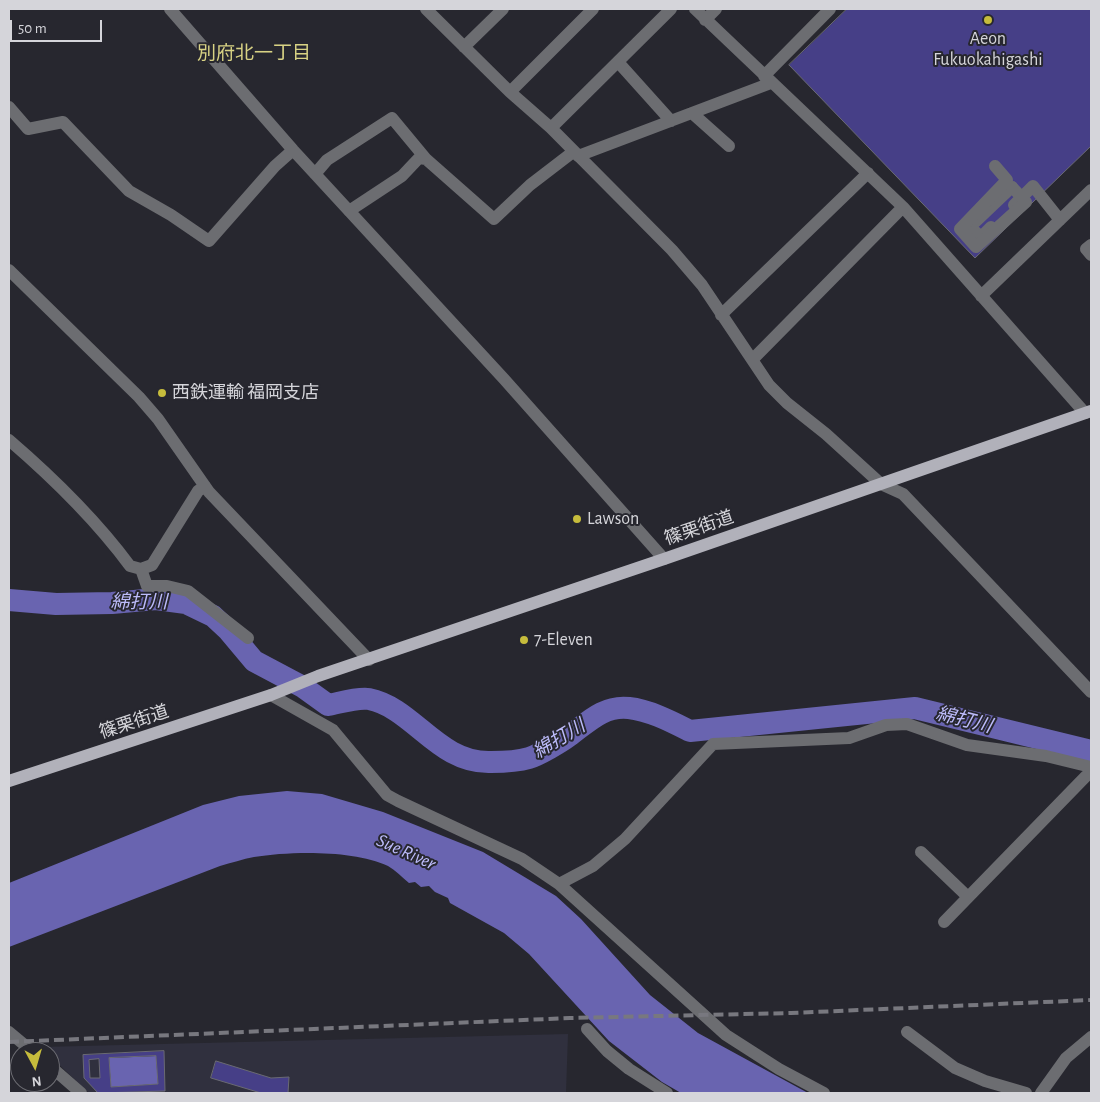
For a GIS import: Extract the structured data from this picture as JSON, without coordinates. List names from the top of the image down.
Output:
{
  "streets": {
    "main road": ["篠栗街道"]
  },
  "districts": ["別府北一丁目"],
  "water": ["綿打川", "Sue River"],
  "places": [
    "Aeon Fukuokahigashi",
    "西鉄運輸 福岡支店",
    "Lawson",
    "7-Eleven"
  ],
  "scale_bar": "50 m",
  "north": "bottom"
}
